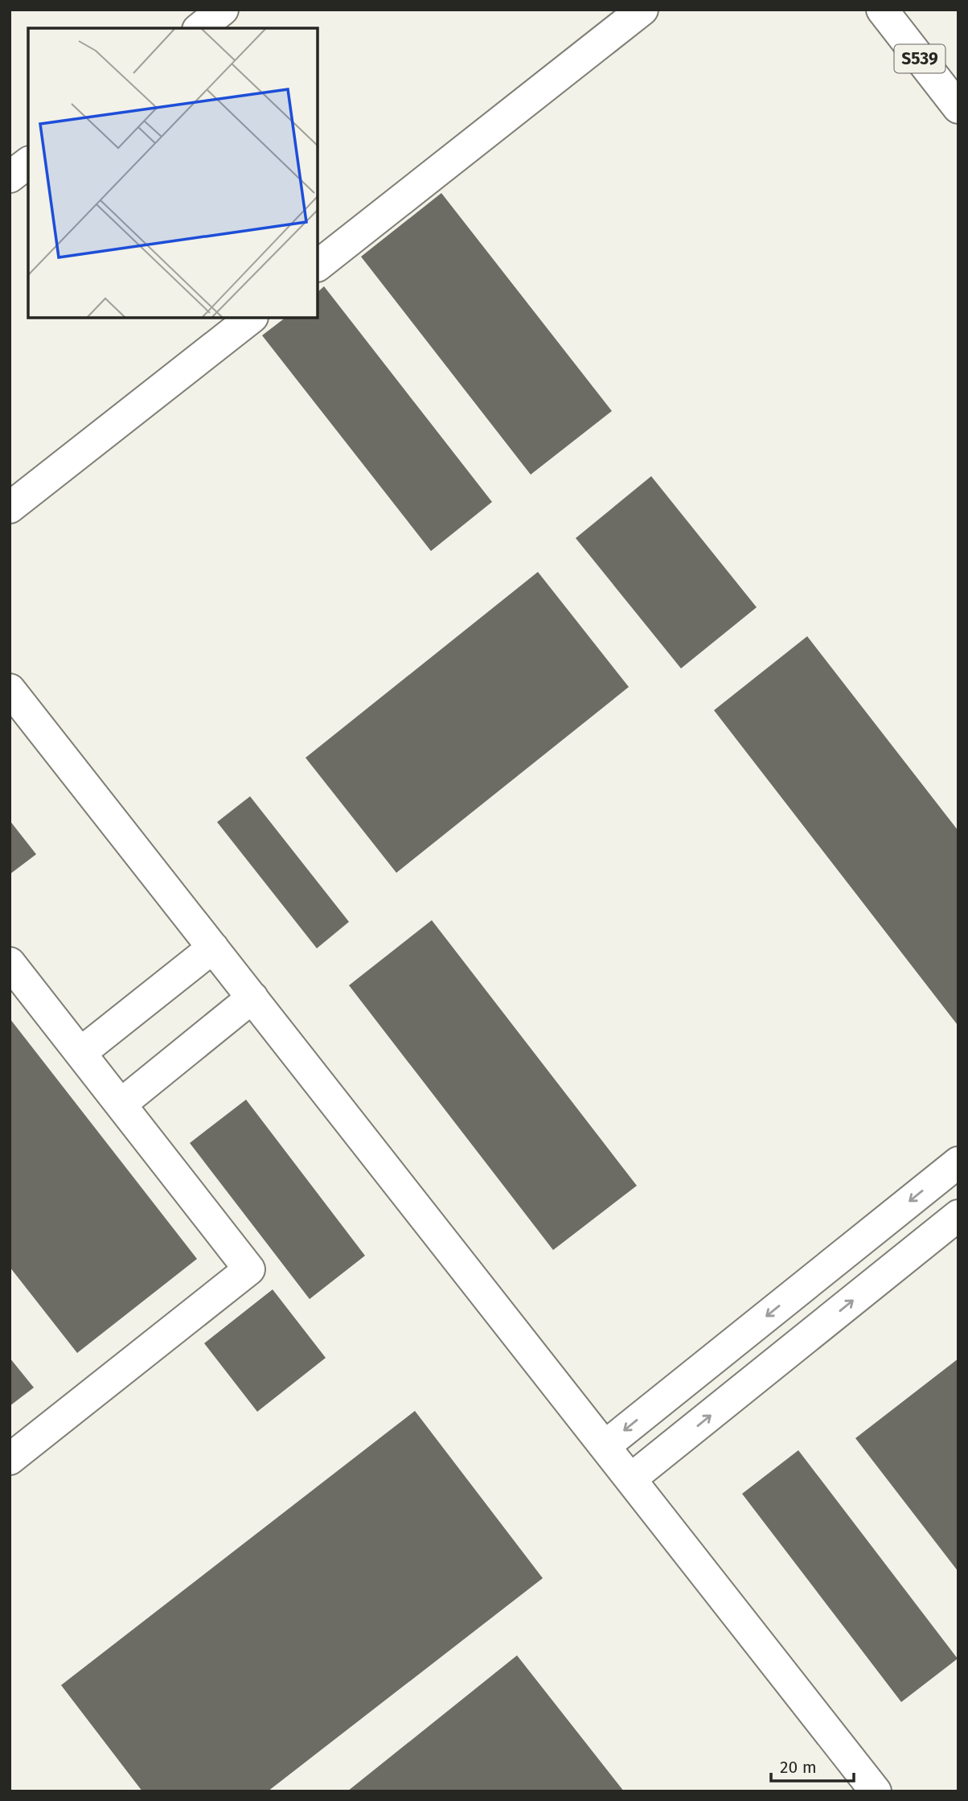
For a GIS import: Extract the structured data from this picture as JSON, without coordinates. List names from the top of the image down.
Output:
{
  "streets": {
    "street": ["S539"]
  },
  "scale_bar": "20 m"
}
